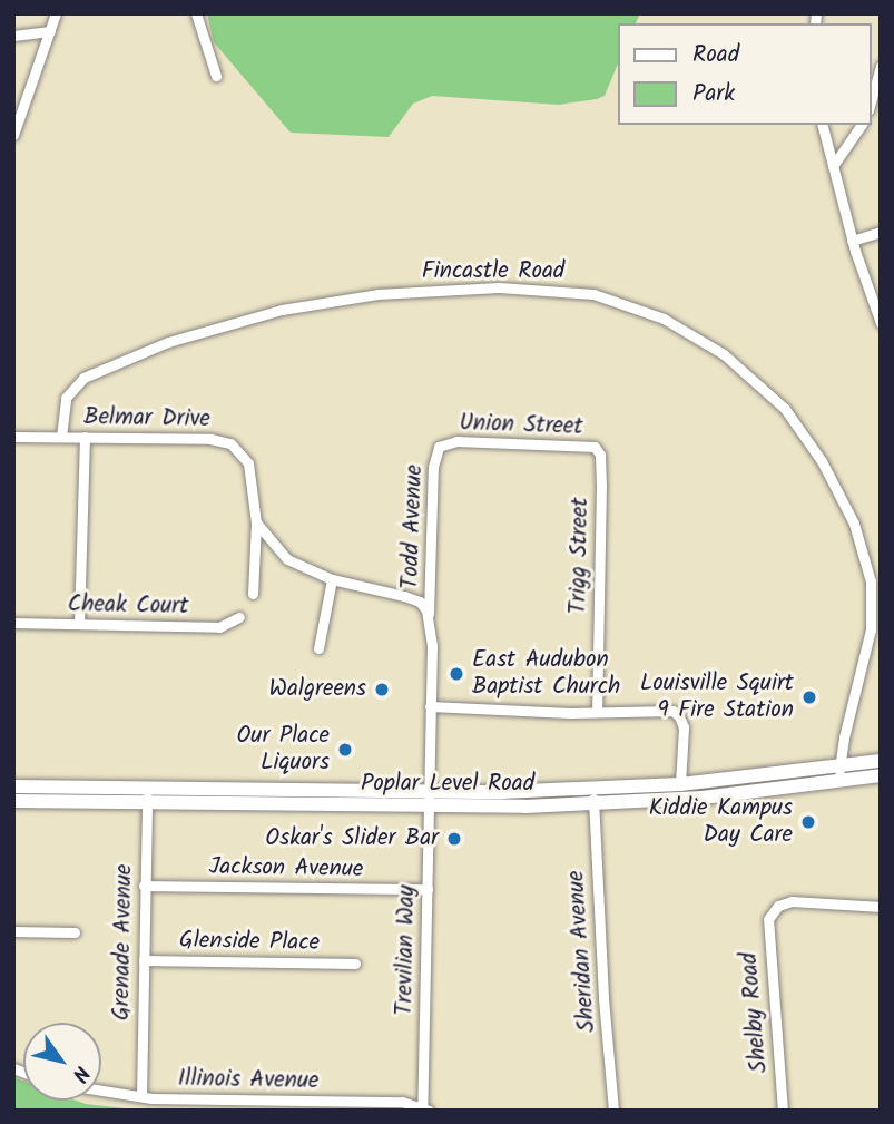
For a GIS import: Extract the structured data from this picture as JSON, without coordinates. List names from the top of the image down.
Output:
{
  "streets": {
    "main road": ["Poplar Level Road"],
    "street": [
      "Fincastle Road",
      "Belmar Drive",
      "Union Street",
      "Todd Avenue",
      "Trigg Street",
      "Cheak Court",
      "Jackson Avenue",
      "Grenade Avenue",
      "Glenside Place",
      "Trevilian Way",
      "Sheridan Avenue",
      "Shelby Road",
      "Illinois Avenue"
    ]
  },
  "crossings": [
    ["Fincastle Road", "Belmar Drive"],
    ["Fincastle Road", "Poplar Level Road"],
    ["Union Street", "Todd Avenue"],
    ["Union Street", "Trigg Street"],
    ["Poplar Level Road", "Grenade Avenue"],
    ["Poplar Level Road", "Trevilian Way"],
    ["Poplar Level Road", "Sheridan Avenue"],
    ["Jackson Avenue", "Grenade Avenue"],
    ["Jackson Avenue", "Trevilian Way"],
    ["Grenade Avenue", "Glenside Place"],
    ["Grenade Avenue", "Illinois Avenue"],
    ["Trevilian Way", "Illinois Avenue"]
  ],
  "places": [
    "East Audubon Baptist Church",
    "Walgreens",
    "Louisville Squirt 9 Fire Station",
    "Our Place Liquors",
    "Kiddie Kampus Day Care",
    "Oskar's Slider Bar"
  ],
  "legend": ["Road", "Park"],
  "north": "bottom right"
}
